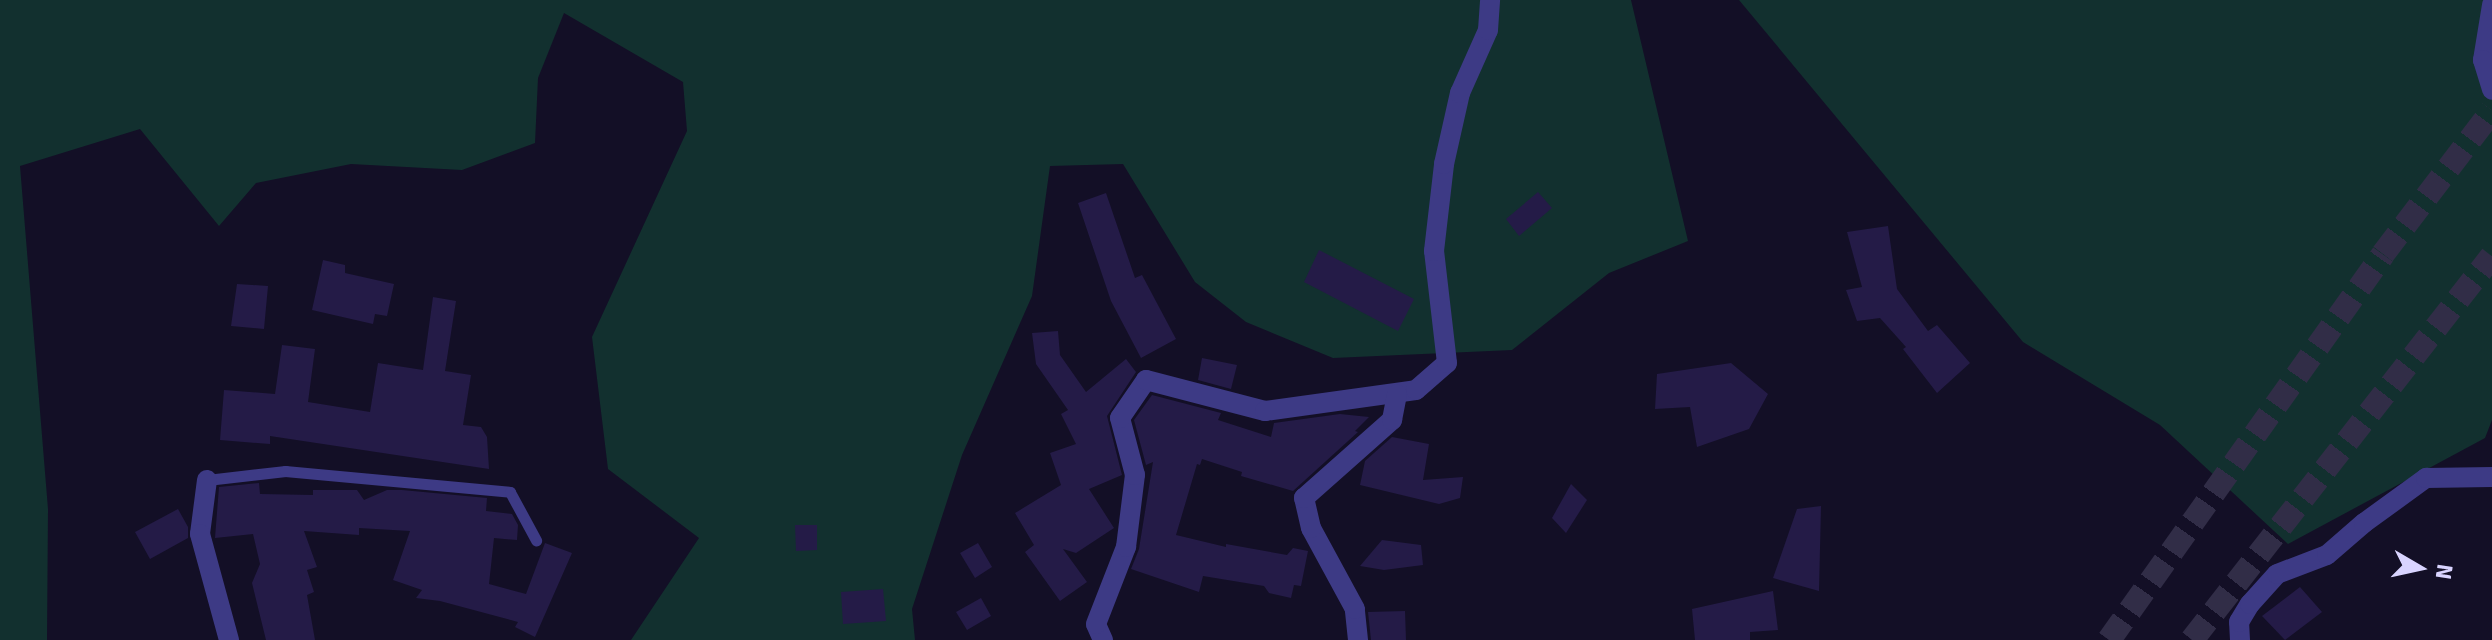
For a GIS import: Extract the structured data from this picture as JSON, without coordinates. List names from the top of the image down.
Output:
{
  "north": "right"
}
